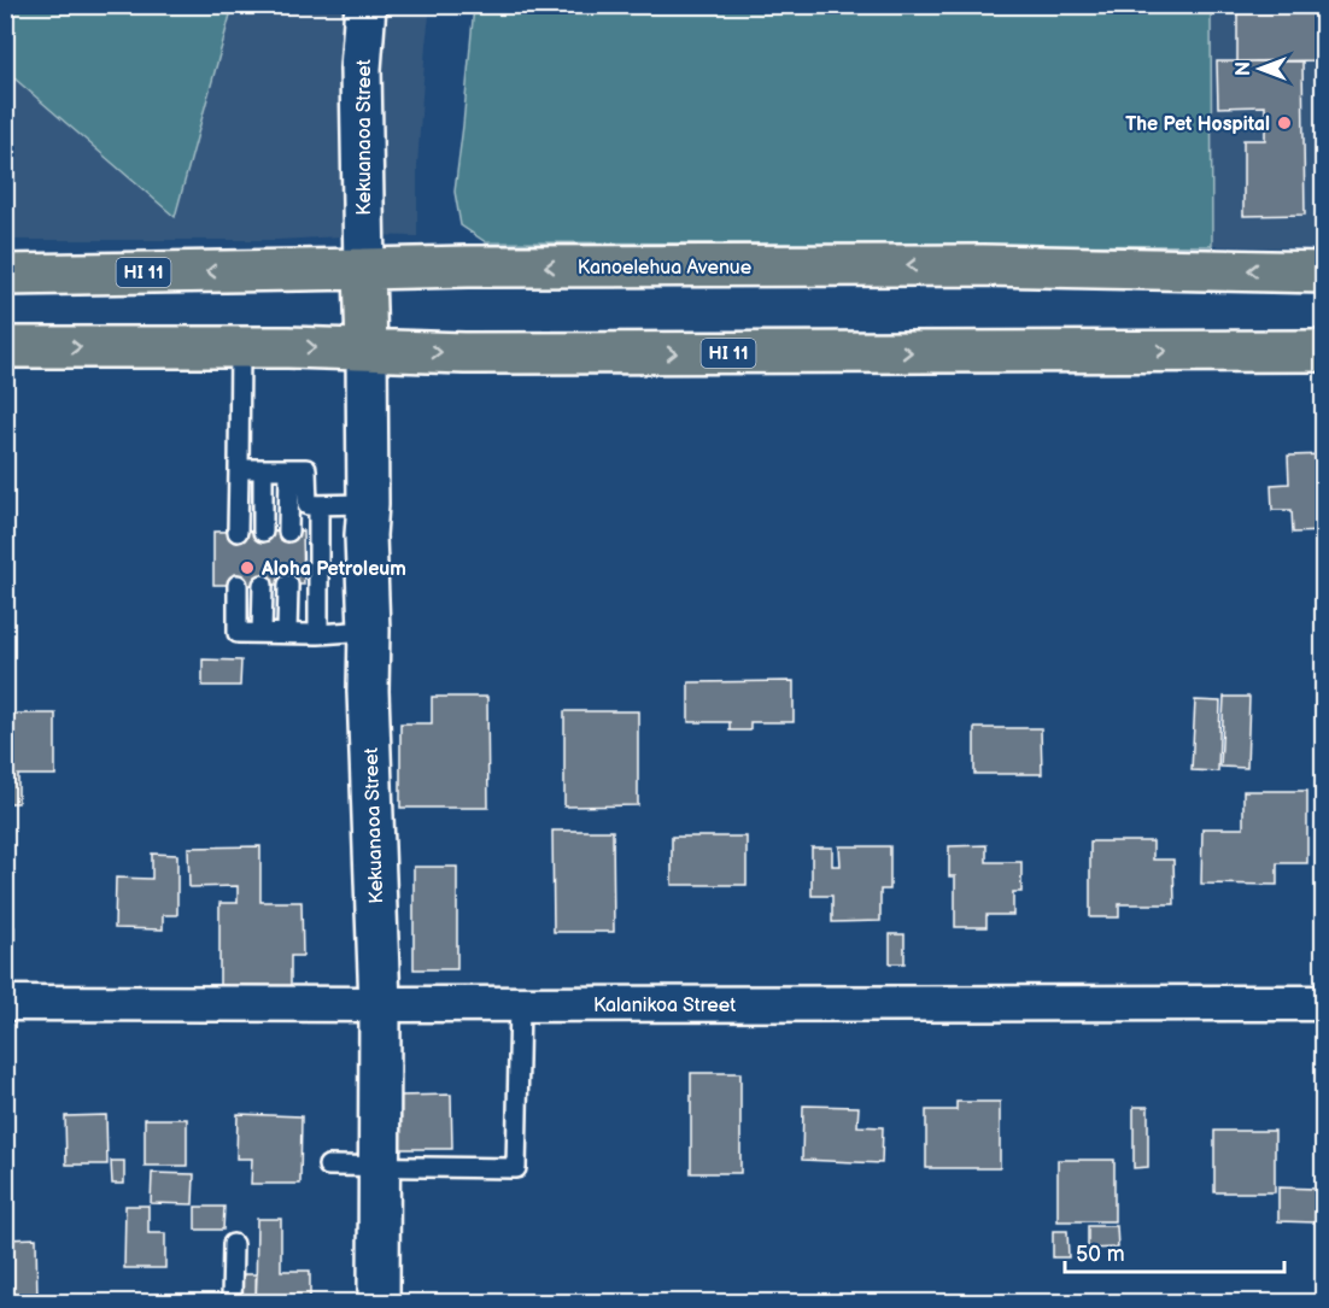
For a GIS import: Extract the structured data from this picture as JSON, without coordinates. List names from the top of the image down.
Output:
{
  "streets": {
    "highway": ["Kanoelehua Avenue", "HI 11"],
    "street": ["Kekuanaoa Street", "Kalanikoa Street"]
  },
  "crossings": [
    ["Kekuanaoa Street", "Kanoelehua Avenue"],
    ["Kekuanaoa Street", "HI 11"],
    ["Kekuanaoa Street", "Kalanikoa Street"]
  ],
  "places": ["The Pet Hospital", "Aloha Petroleum"],
  "scale_bar": "50 m",
  "north": "left"
}
